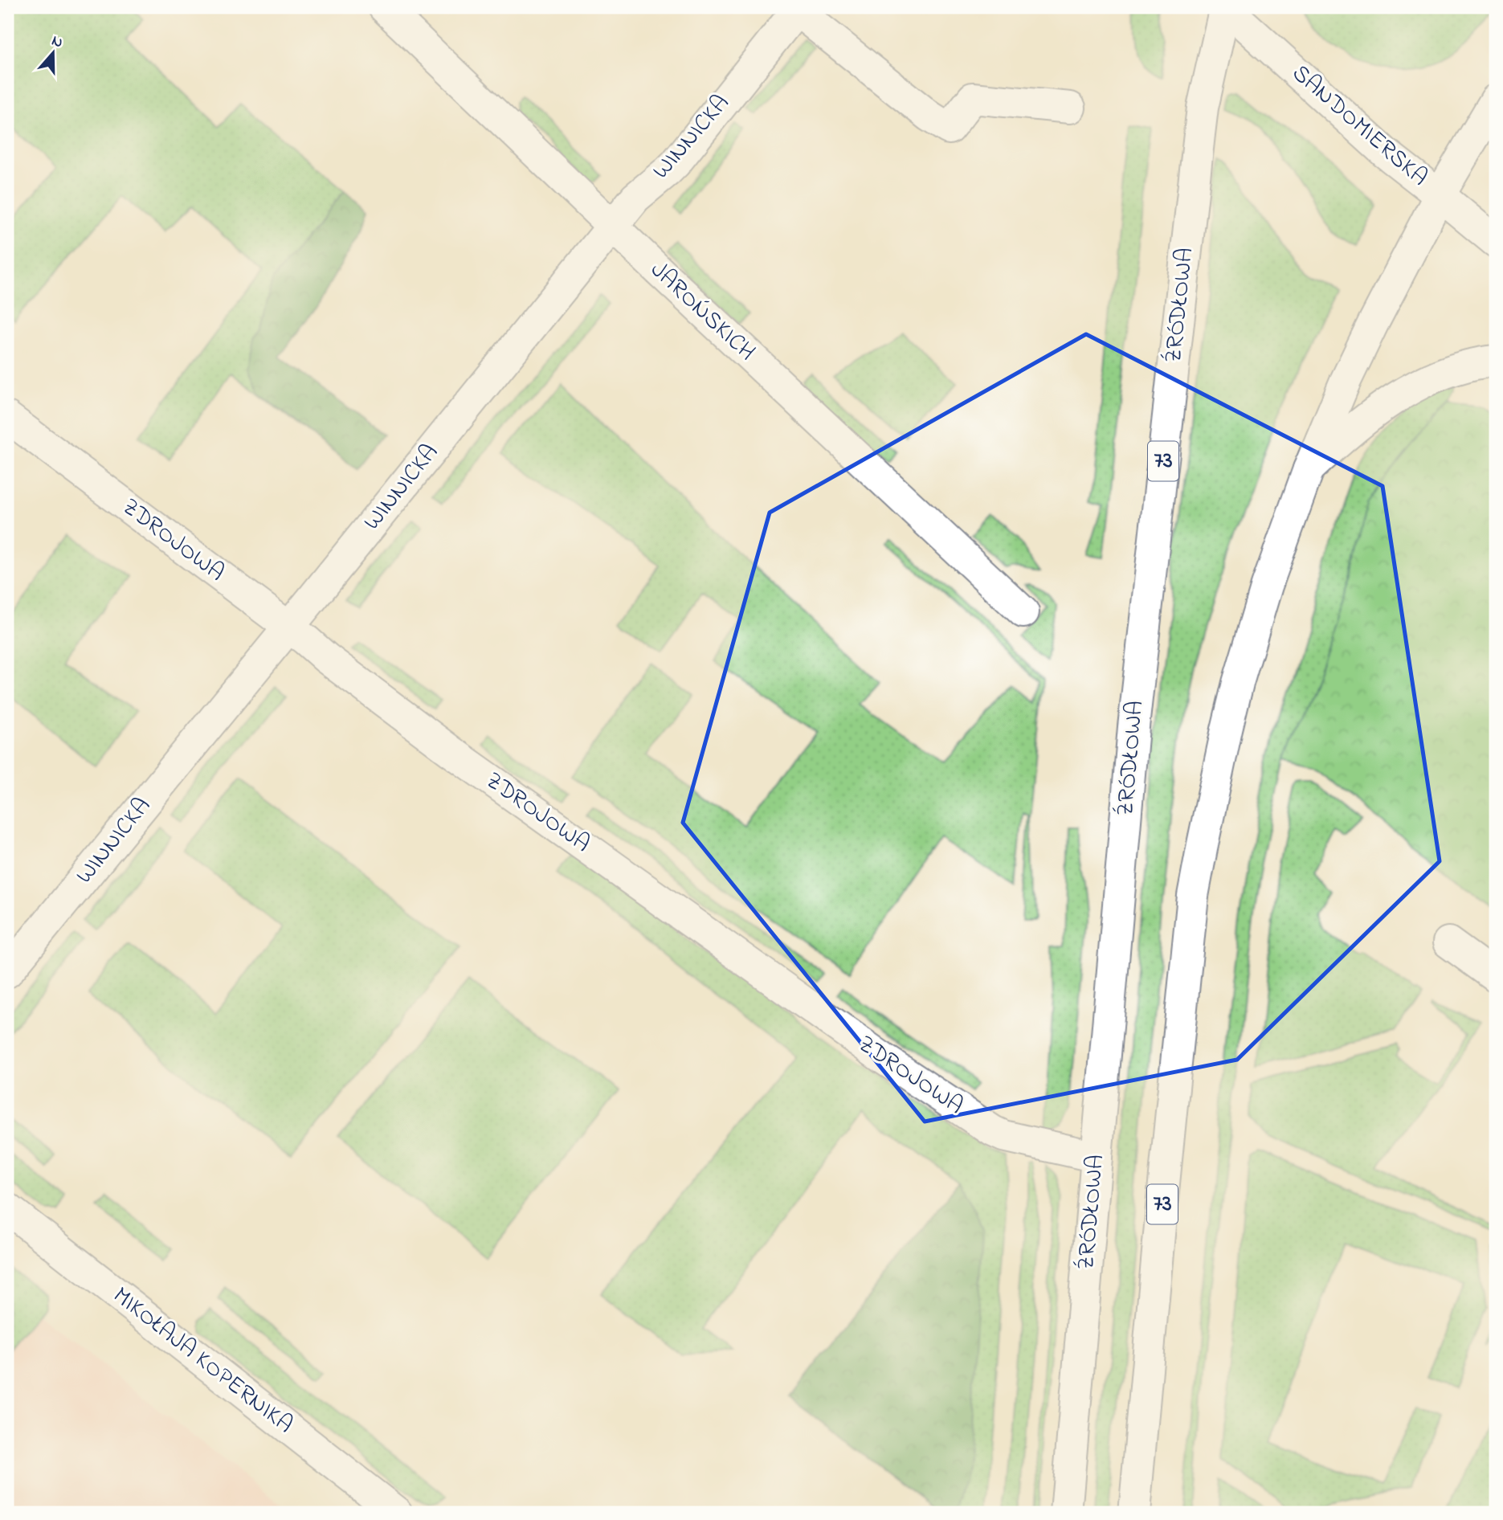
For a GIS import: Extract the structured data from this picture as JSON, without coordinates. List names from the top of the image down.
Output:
{
  "streets": {
    "street": [
      "SANDOMIERSKA",
      "WINNICKA",
      "ŹRÓDŁOWA",
      "JAROŃSKICH",
      "73",
      "ZDROJOWA",
      "MIKOŁAJA KOPERNIKA"
    ]
  },
  "crossings": [
    ["SANDOMIERSKA", "ŹRÓDŁOWA"],
    ["SANDOMIERSKA", "73"],
    ["WINNICKA", "JAROŃSKICH"],
    ["WINNICKA", "ZDROJOWA"],
    ["ŹRÓDŁOWA", "ZDROJOWA"]
  ],
  "north": "top"
}
